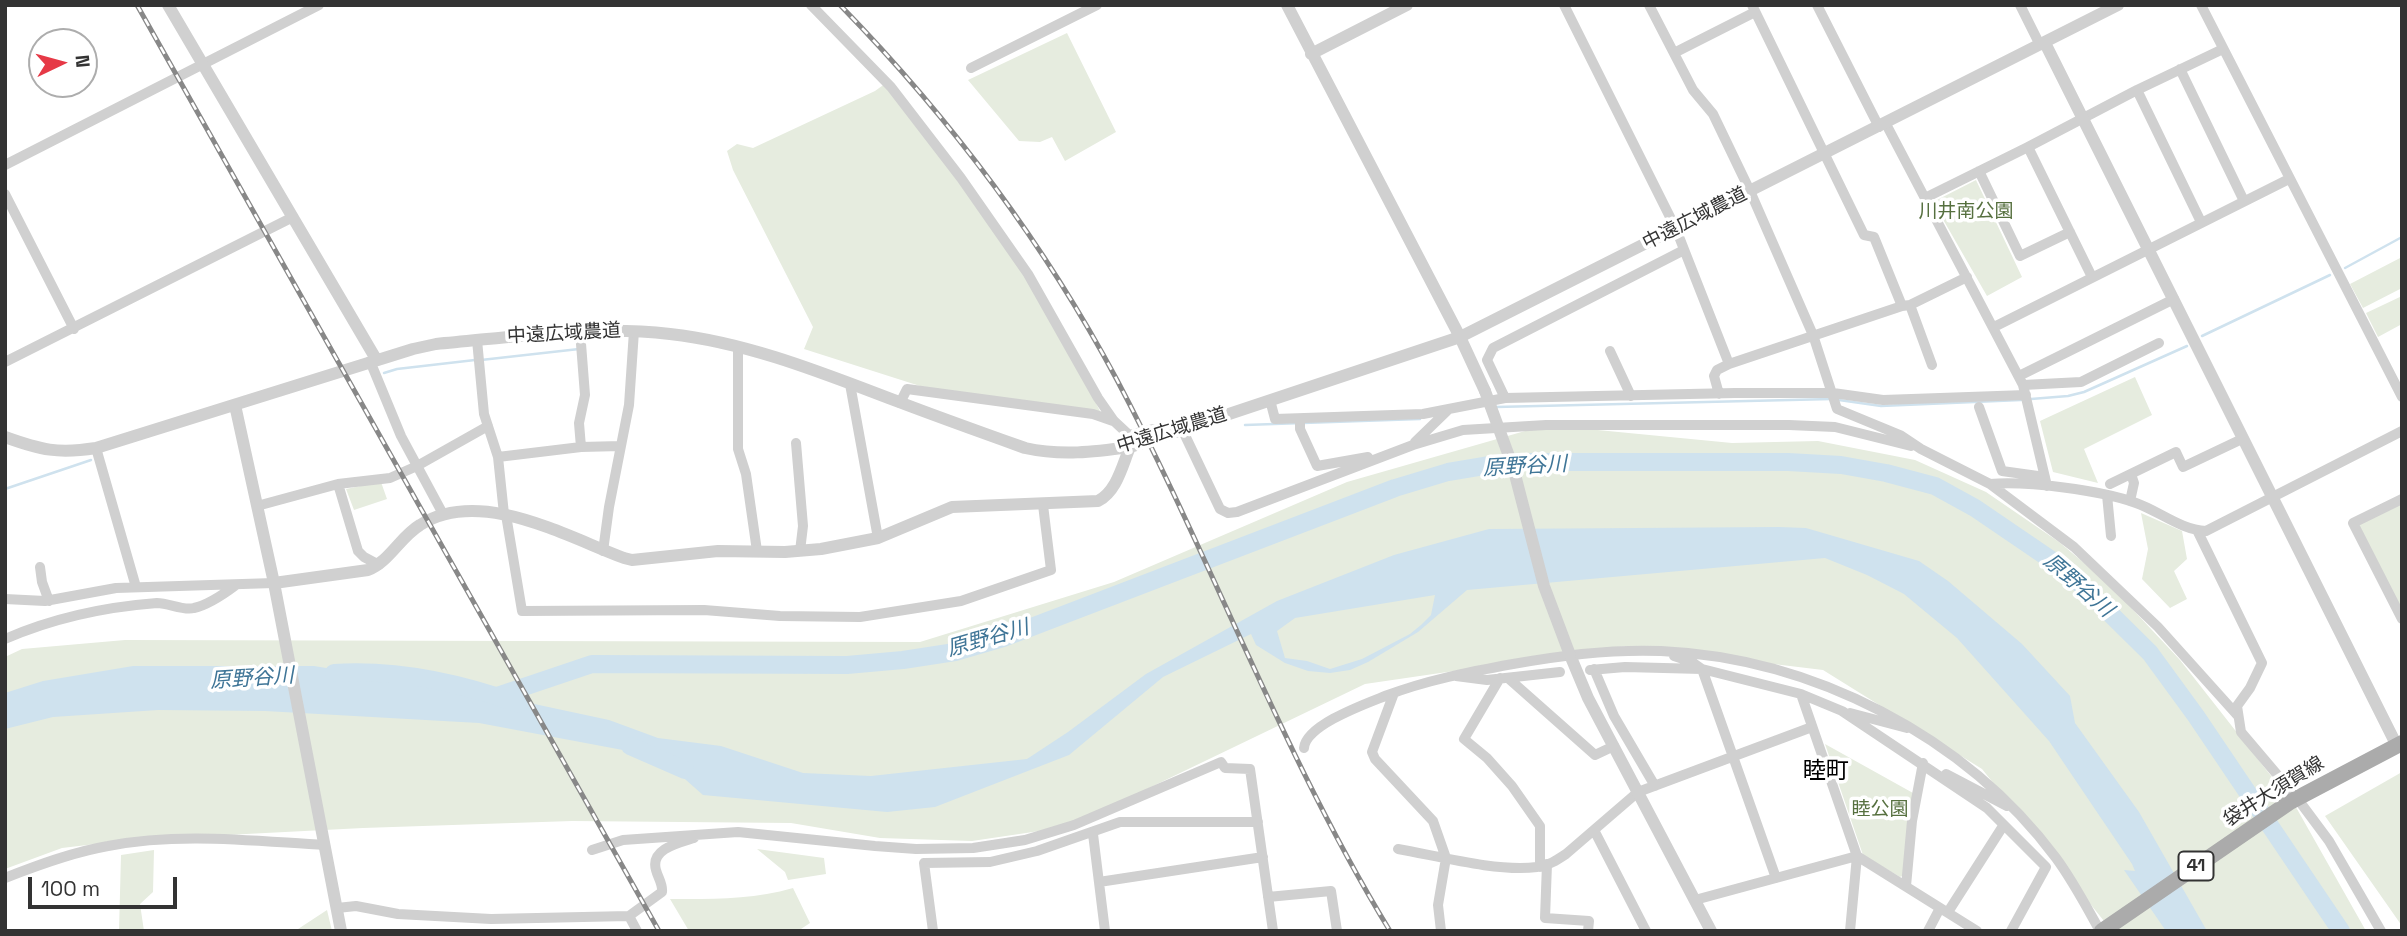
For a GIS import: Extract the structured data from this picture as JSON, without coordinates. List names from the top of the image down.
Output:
{
  "streets": {
    "main road": ["袋井大須賀線", "41"],
    "street": ["中遠広域農道"]
  },
  "districts": ["睦町"],
  "water": ["原野谷川"],
  "parks": ["川井南公園", "睦公園"],
  "scale_bar": "100 m",
  "north": "right"
}
